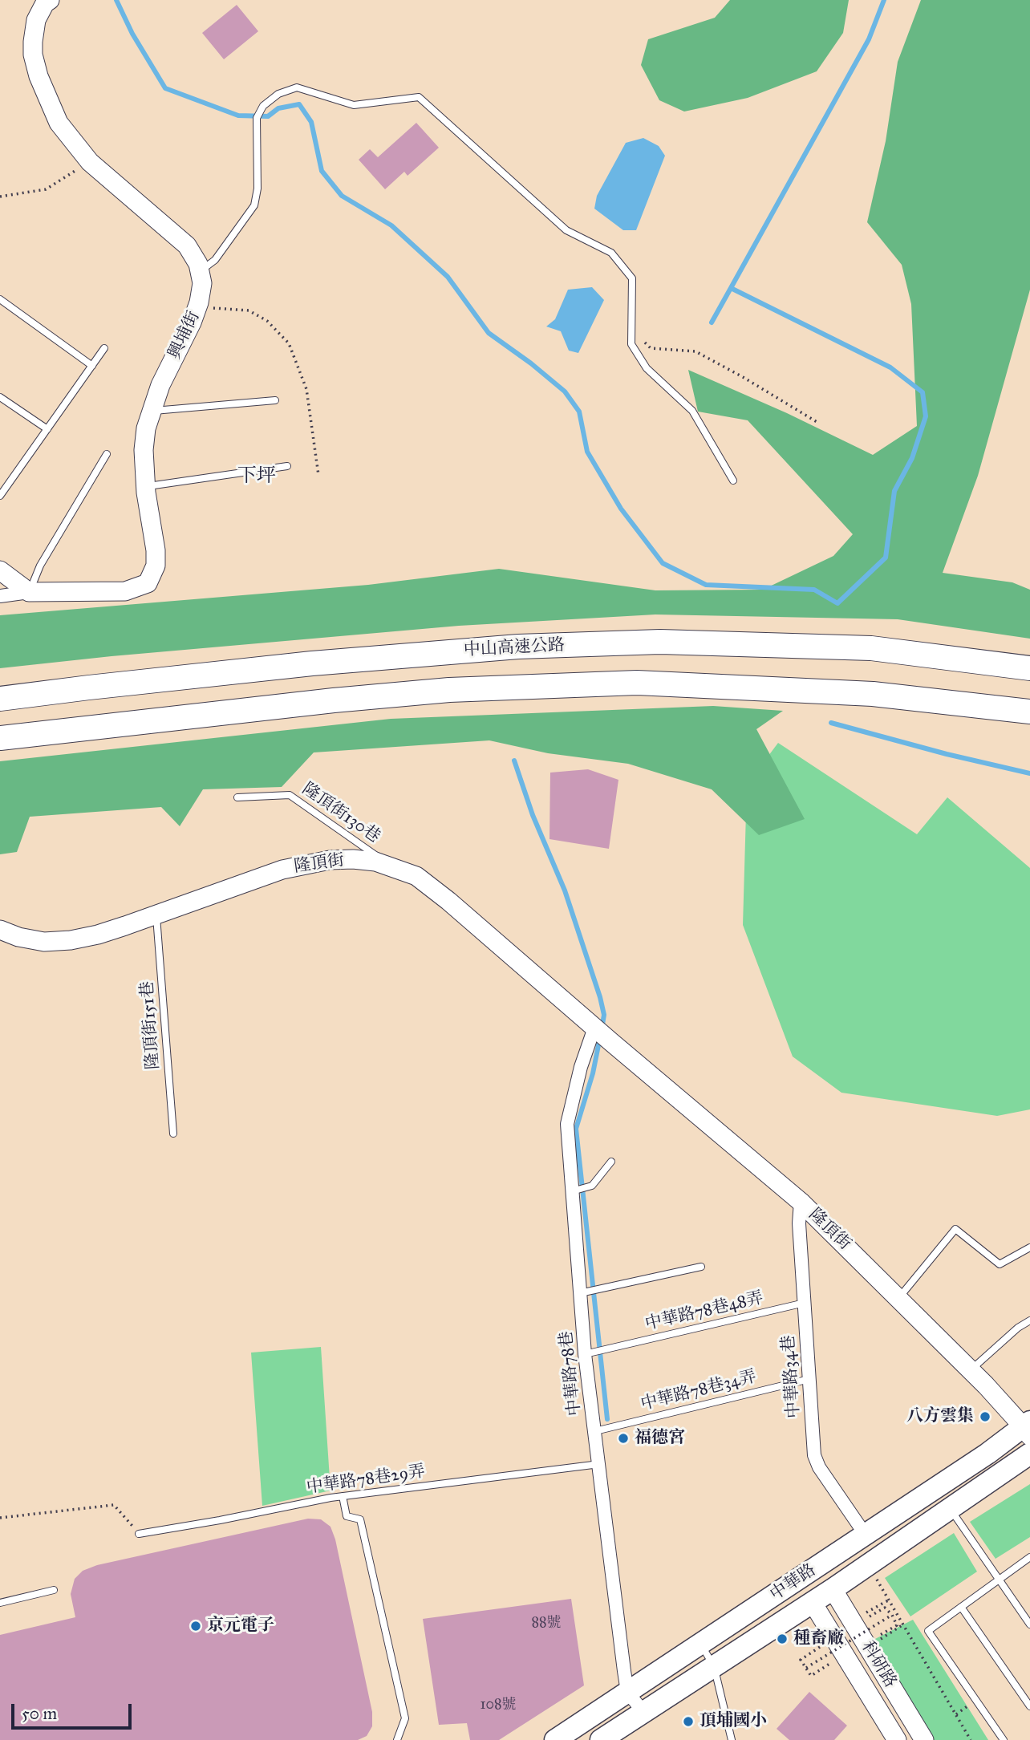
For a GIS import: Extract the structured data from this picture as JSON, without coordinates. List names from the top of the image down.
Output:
{
  "streets": {
    "highway": ["中山高速公路"],
    "main road": ["中華路"],
    "street": [
      "興埔街",
      "隆頂街",
      "中華路78巷",
      "中華路34巷",
      "科研路"
    ],
    "lane": [
      "隆頂街130巷",
      "隆頂街151巷",
      "中華路78巷48弄",
      "中華路78巷34弄",
      "中華路78巷29弄"
    ]
  },
  "crossings": [
    ["隆頂街130巷", "隆頂街"],
    ["隆頂街", "隆頂街151巷"],
    ["隆頂街", "中華路78巷"],
    ["隆頂街", "中華路34巷"],
    ["隆頂街", "中華路"],
    ["中華路78巷48弄", "中華路78巷"],
    ["中華路78巷48弄", "中華路34巷"],
    ["中華路78巷", "中華路78巷34弄"],
    ["中華路78巷", "中華路78巷29弄"],
    ["中華路78巷", "中華路"],
    ["中華路34巷", "中華路78巷34弄"],
    ["中華路34巷", "中華路"],
    ["中華路", "科研路"]
  ],
  "districts": ["下坪"],
  "places": [
    "八方雲集",
    "福德宮",
    "京元電子",
    "種畜廠",
    "頂埔國小"
  ],
  "house_numbers": ["88號", "108號"],
  "scale_bar": "50 m"
}
